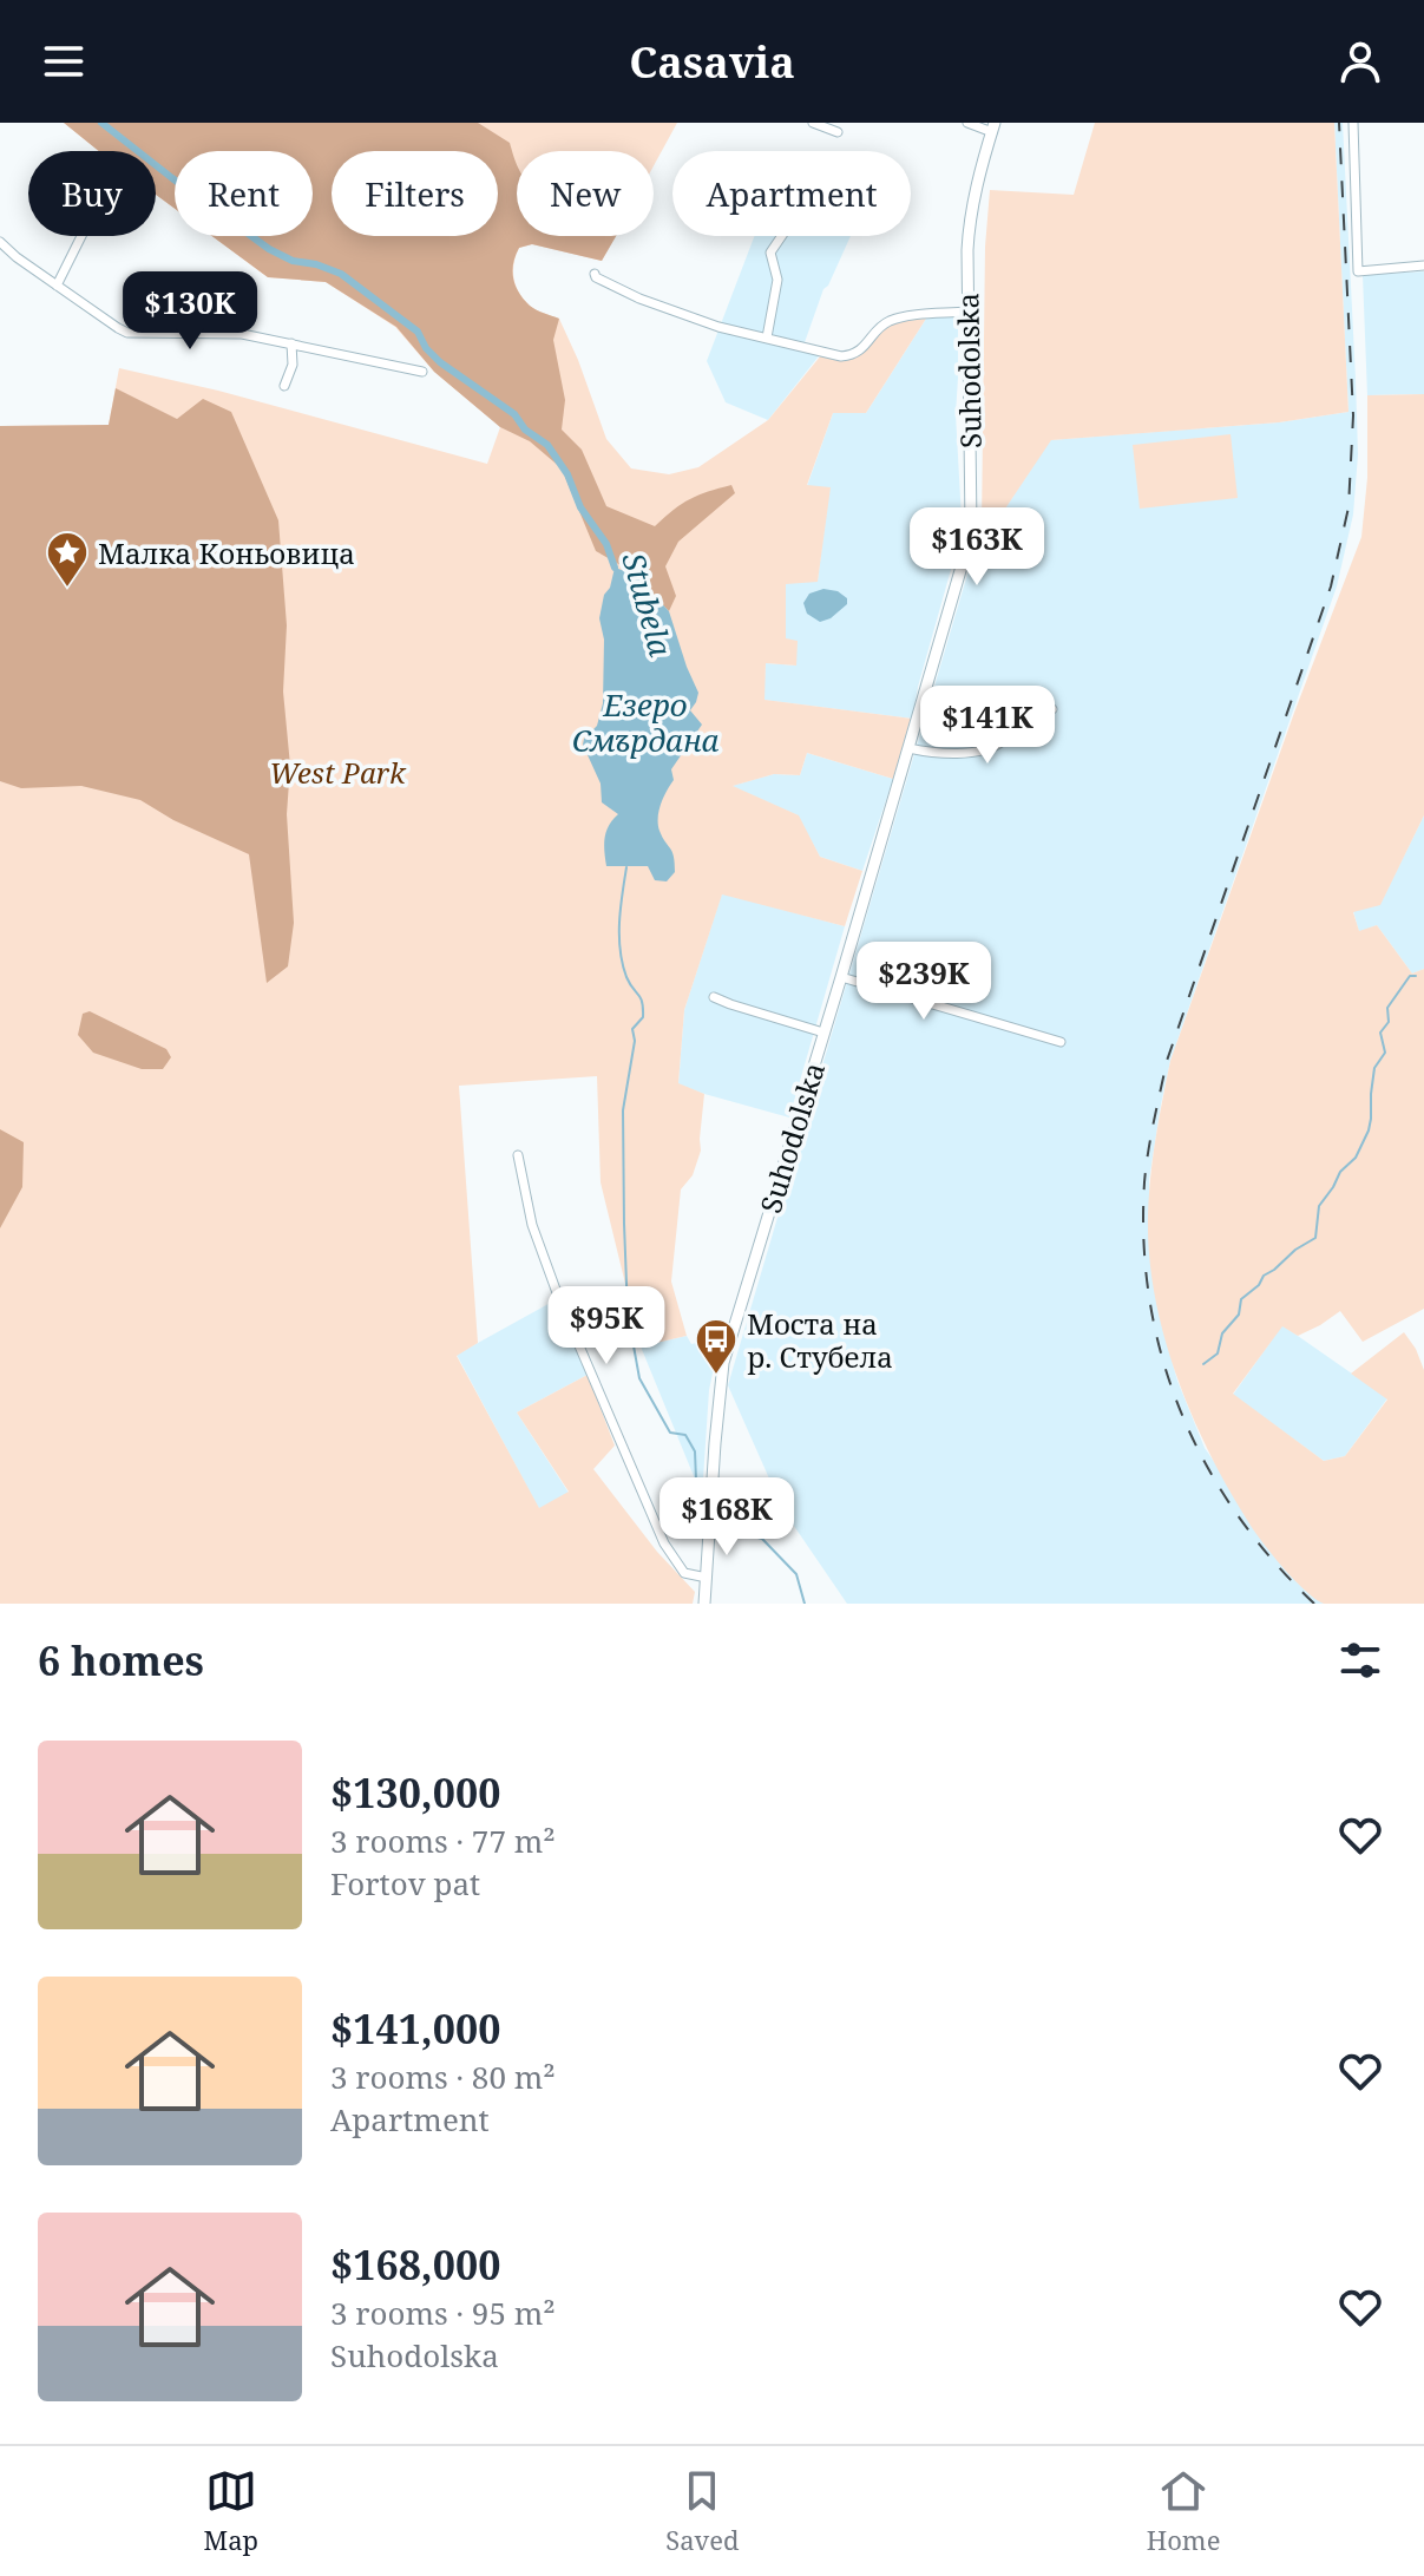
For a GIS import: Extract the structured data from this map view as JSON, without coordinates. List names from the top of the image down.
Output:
{
  "streets": {
    "street": ["Suhodolska"]
  },
  "water": ["Stubela", "Езеро Смърдана"],
  "parks": ["West Park"],
  "places": {
    "place": ["Малка Коньовица"],
    "bus stop": ["Моста на р. Стубела"]
  },
  "page": {
    "header": "Casavia",
    "chip": [
      "Buy",
      "Rent",
      "Filters",
      "New",
      "Apartment"
    ],
    "price": [
      "$130K",
      "$163K",
      "$141K",
      "$239K",
      "$95K",
      "$168K"
    ],
    "heading": "6 homes",
    "list": [
      {
        "name": "$130,000",
        "note": "3 rooms · 77 m² · Fortov pat"
      },
      {
        "name": "$141,000",
        "note": "3 rooms · 80 m² · Apartment"
      },
      {
        "name": "$168,000",
        "note": "3 rooms · 95 m² · Suhodolska"
      }
    ],
    "tabs": ["Map", "Saved", "Home"]
  }
}
